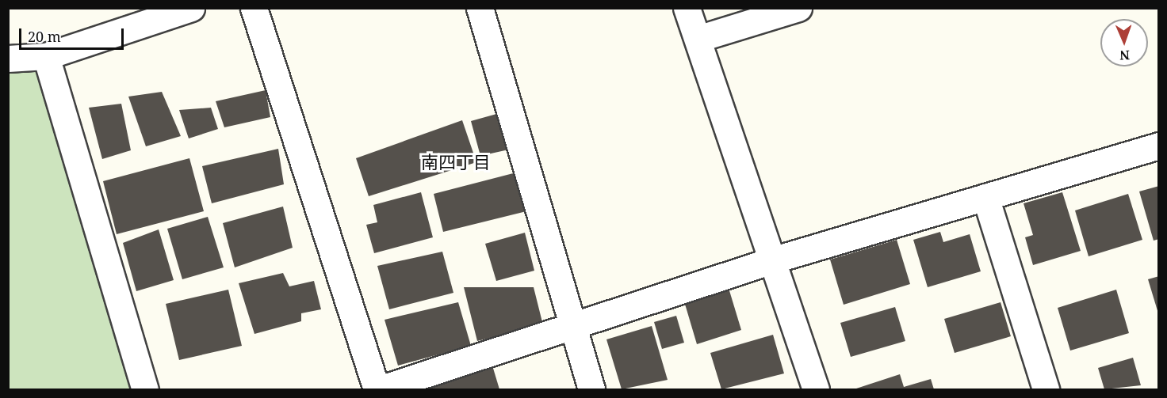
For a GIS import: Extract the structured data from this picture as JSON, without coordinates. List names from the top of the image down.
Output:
{
  "districts": ["南四丁目"],
  "scale_bar": "20 m",
  "north": "bottom"
}
